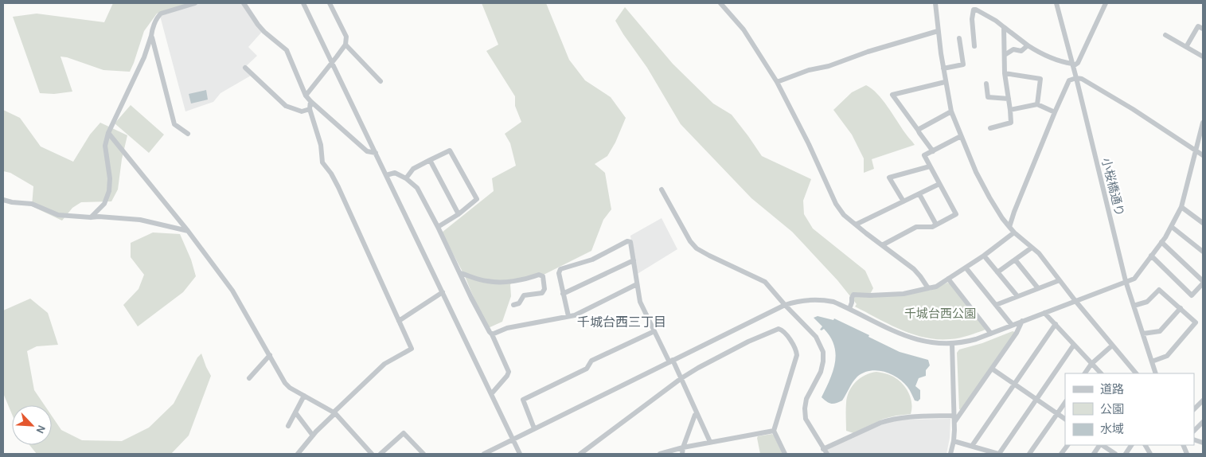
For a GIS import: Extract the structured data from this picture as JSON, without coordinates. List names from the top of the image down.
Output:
{
  "streets": {
    "street": ["小桜橋通り"]
  },
  "districts": ["千城台西三丁目"],
  "parks": ["千城台西公園"],
  "legend": ["道路", "公園", "水域"],
  "north": "bottom right"
}
